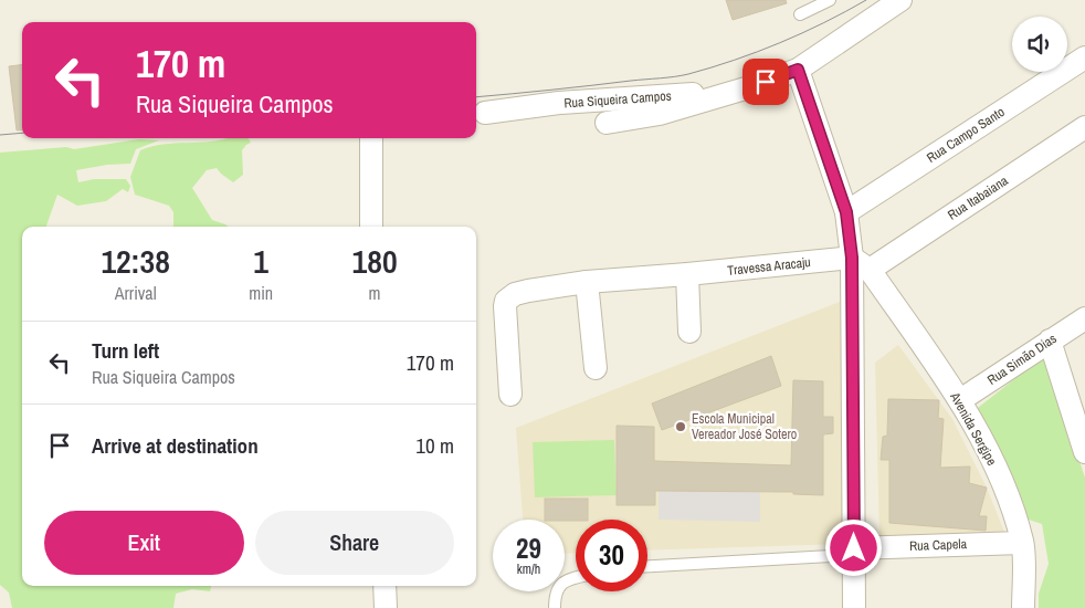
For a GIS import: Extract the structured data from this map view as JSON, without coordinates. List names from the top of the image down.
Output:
{
  "streets": {
    "street": [
      "Rua Siqueira Campos",
      "Rua Campo Santo",
      "Rua Itabaiana",
      "Travessa Aracaju",
      "Rua Simão Dias",
      "Avenida Sergipe",
      "Rua Capela"
    ]
  },
  "crossings": [
    ["Rua Itabaiana", "Travessa Aracaju"],
    ["Rua Itabaiana", "Avenida Sergipe"],
    ["Travessa Aracaju", "Avenida Sergipe"],
    ["Rua Simão Dias", "Avenida Sergipe"],
    ["Avenida Sergipe", "Rua Capela"]
  ],
  "places": ["Escola Municipal Vereador José Sotero"],
  "page": {
    "turn": ["170 m", "Rua Siqueira Campos"],
    "eta": [
      "12:38",
      "Arrival",
      "1",
      "min",
      "180",
      "m"
    ],
    "list": [
      {
        "name": "Turn left",
        "note": "Rua Siqueira Campos",
        "value": "170 m"
      },
      {
        "name": "Arrive at destination",
        "value": "10 m"
      }
    ],
    "buttons": ["Exit", "Share"],
    "speed": "29 km/h",
    "limit": "30"
  }
}
